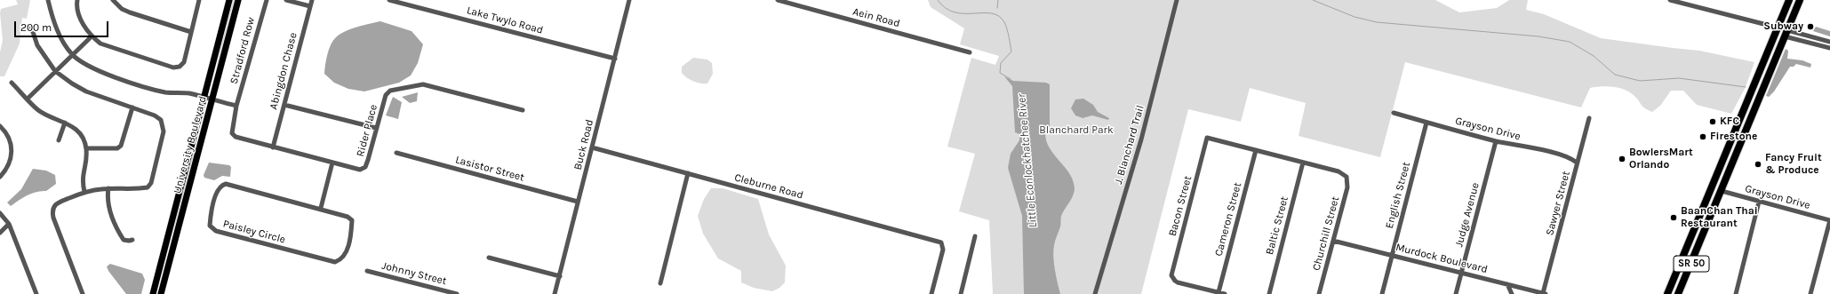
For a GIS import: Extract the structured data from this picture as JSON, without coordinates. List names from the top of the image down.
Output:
{
  "streets": {
    "highway": ["SR 50"],
    "main road": ["University Boulevard"],
    "street": [
      "Aein Road",
      "Lake Twylo Road",
      "Stradford Row",
      "Abingdon Chase",
      "Grayson Drive",
      "Rider Place",
      "Buck Road",
      "J. Blanchard Trail",
      "Lasistor Street",
      "Cleburne Road",
      "English Street",
      "Sawyer Street",
      "Bacon Street",
      "Judge Avenue",
      "Cameron Street",
      "Baltic Street",
      "Paisley Circle",
      "Churchill Street",
      "Murdock Boulevard",
      "Johnny Street"
    ]
  },
  "crossings": [
    ["Lake Twylo Road", "Buck Road"],
    ["Stradford Row", "Rider Place"],
    ["Abingdon Chase", "Rider Place"],
    ["Grayson Drive", "English Street"],
    ["Grayson Drive", "Sawyer Street"],
    ["Grayson Drive", "Judge Avenue"],
    ["Grayson Drive", "SR 50"],
    ["Buck Road", "Lasistor Street"],
    ["Buck Road", "Cleburne Road"],
    ["English Street", "Murdock Boulevard"],
    ["Sawyer Street", "Murdock Boulevard"],
    ["Bacon Street", "Cameron Street"],
    ["Judge Avenue", "Murdock Boulevard"],
    ["Baltic Street", "Churchill Street"],
    ["Churchill Street", "Murdock Boulevard"]
  ],
  "water": ["Little Econlockhatchee River"],
  "parks": ["Blanchard Park"],
  "places": [
    "Subway",
    "KFC",
    "Firestone",
    "BowlersMart Orlando",
    "Fancy Fruit & Produce",
    "BaanChan Thai Restaurant"
  ],
  "scale_bar": "200 m"
}
